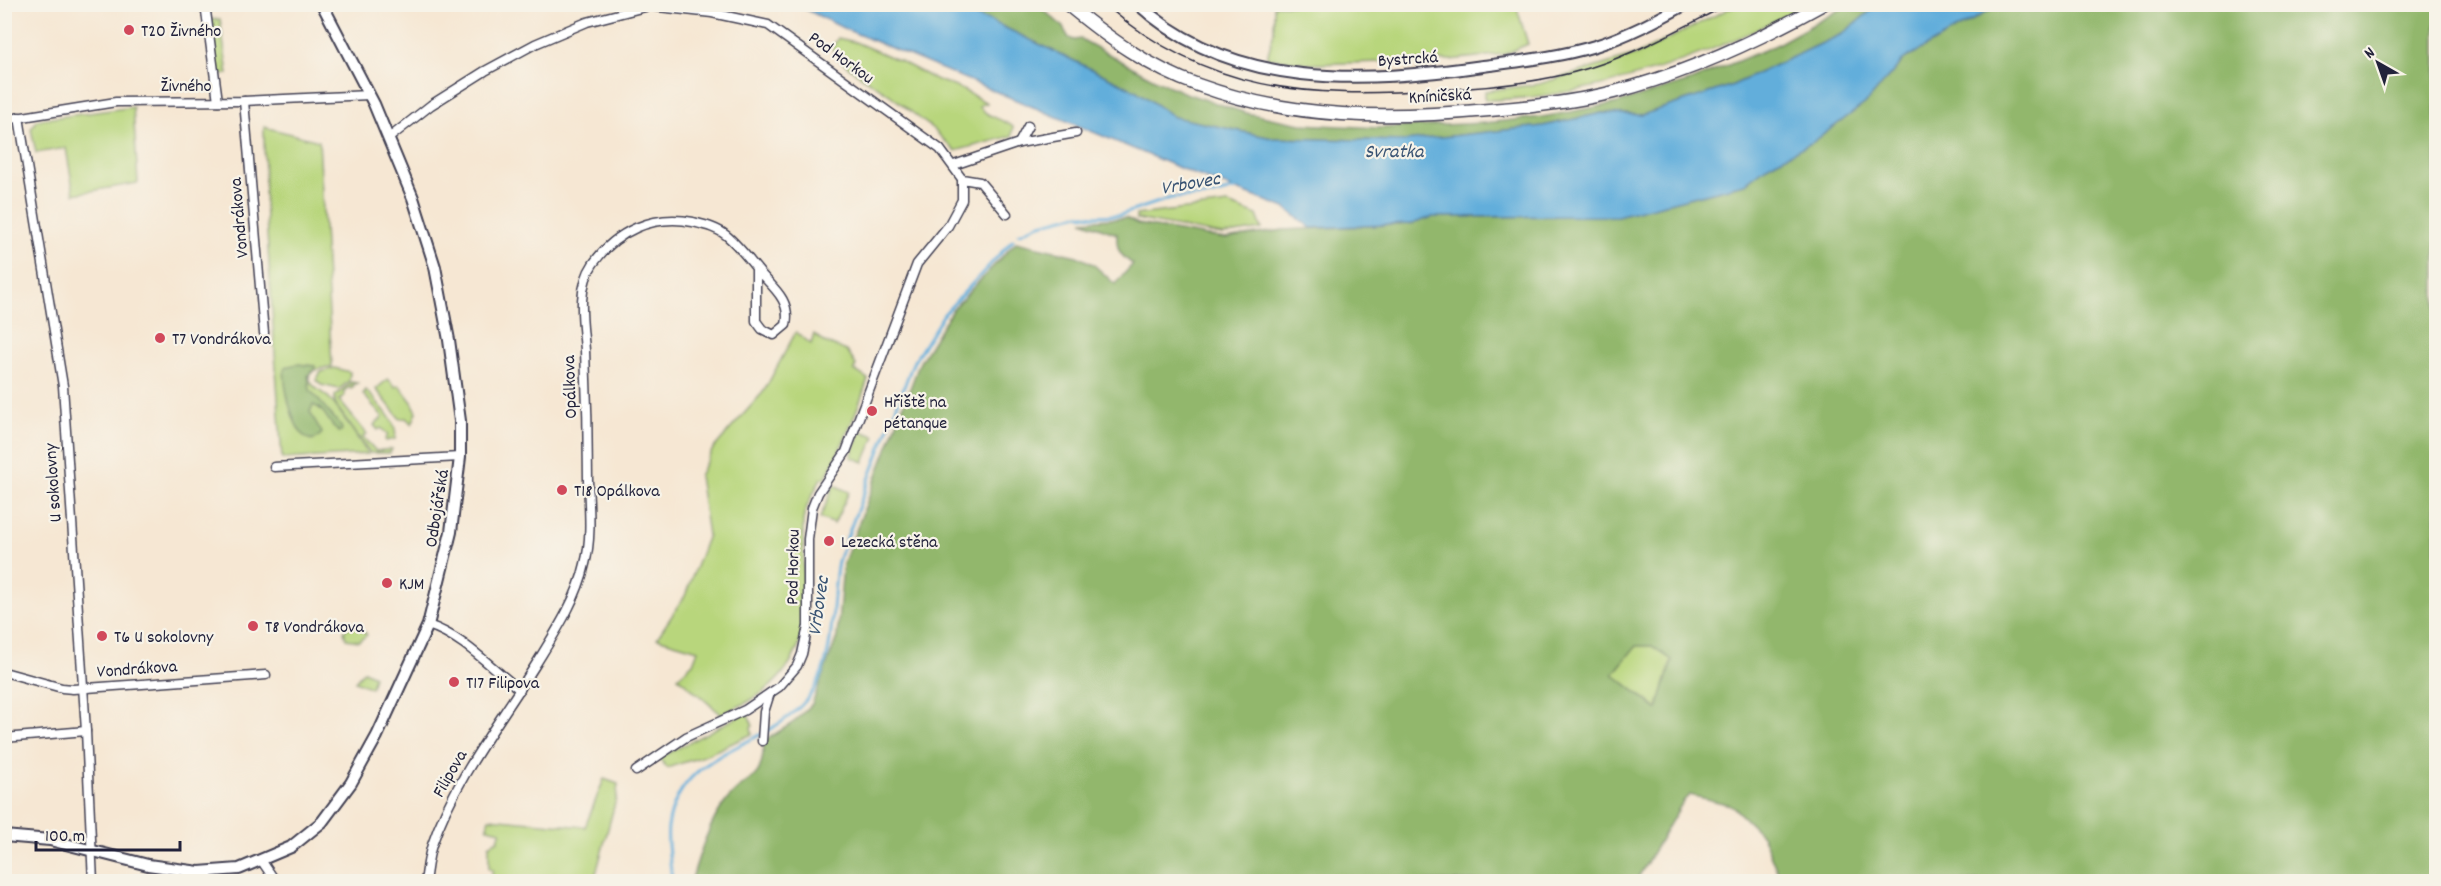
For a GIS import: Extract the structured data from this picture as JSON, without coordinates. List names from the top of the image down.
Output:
{
  "streets": {
    "main road": ["Kníničská"],
    "street": [
      "Pod Horkou",
      "Bystrcká",
      "Živného",
      "Vondrákova",
      "Opálkova",
      "U sokolovny",
      "Odbojářská",
      "Filipova"
    ]
  },
  "crossings": [
    ["Pod Horkou", "Odbojářská"],
    ["Živného", "Vondrákova"],
    ["Živného", "U sokolovny"],
    ["Živného", "Odbojářská"],
    ["Vondrákova", "U sokolovny"],
    ["Opálkova", "Filipova"],
    ["U sokolovny", "Odbojářská"]
  ],
  "water": ["Svratka", "Vrbovec"],
  "places": [
    "T20 Živného",
    "T7 Vondrákova",
    "Hřiště na pétanque",
    "T18 Opálkova",
    "Lezecká stěna",
    "KJM",
    "T8 Vondrákova",
    "T6 U sokolovny",
    "T17 Filipova"
  ],
  "scale_bar": "100 m",
  "north": "top left"
}
